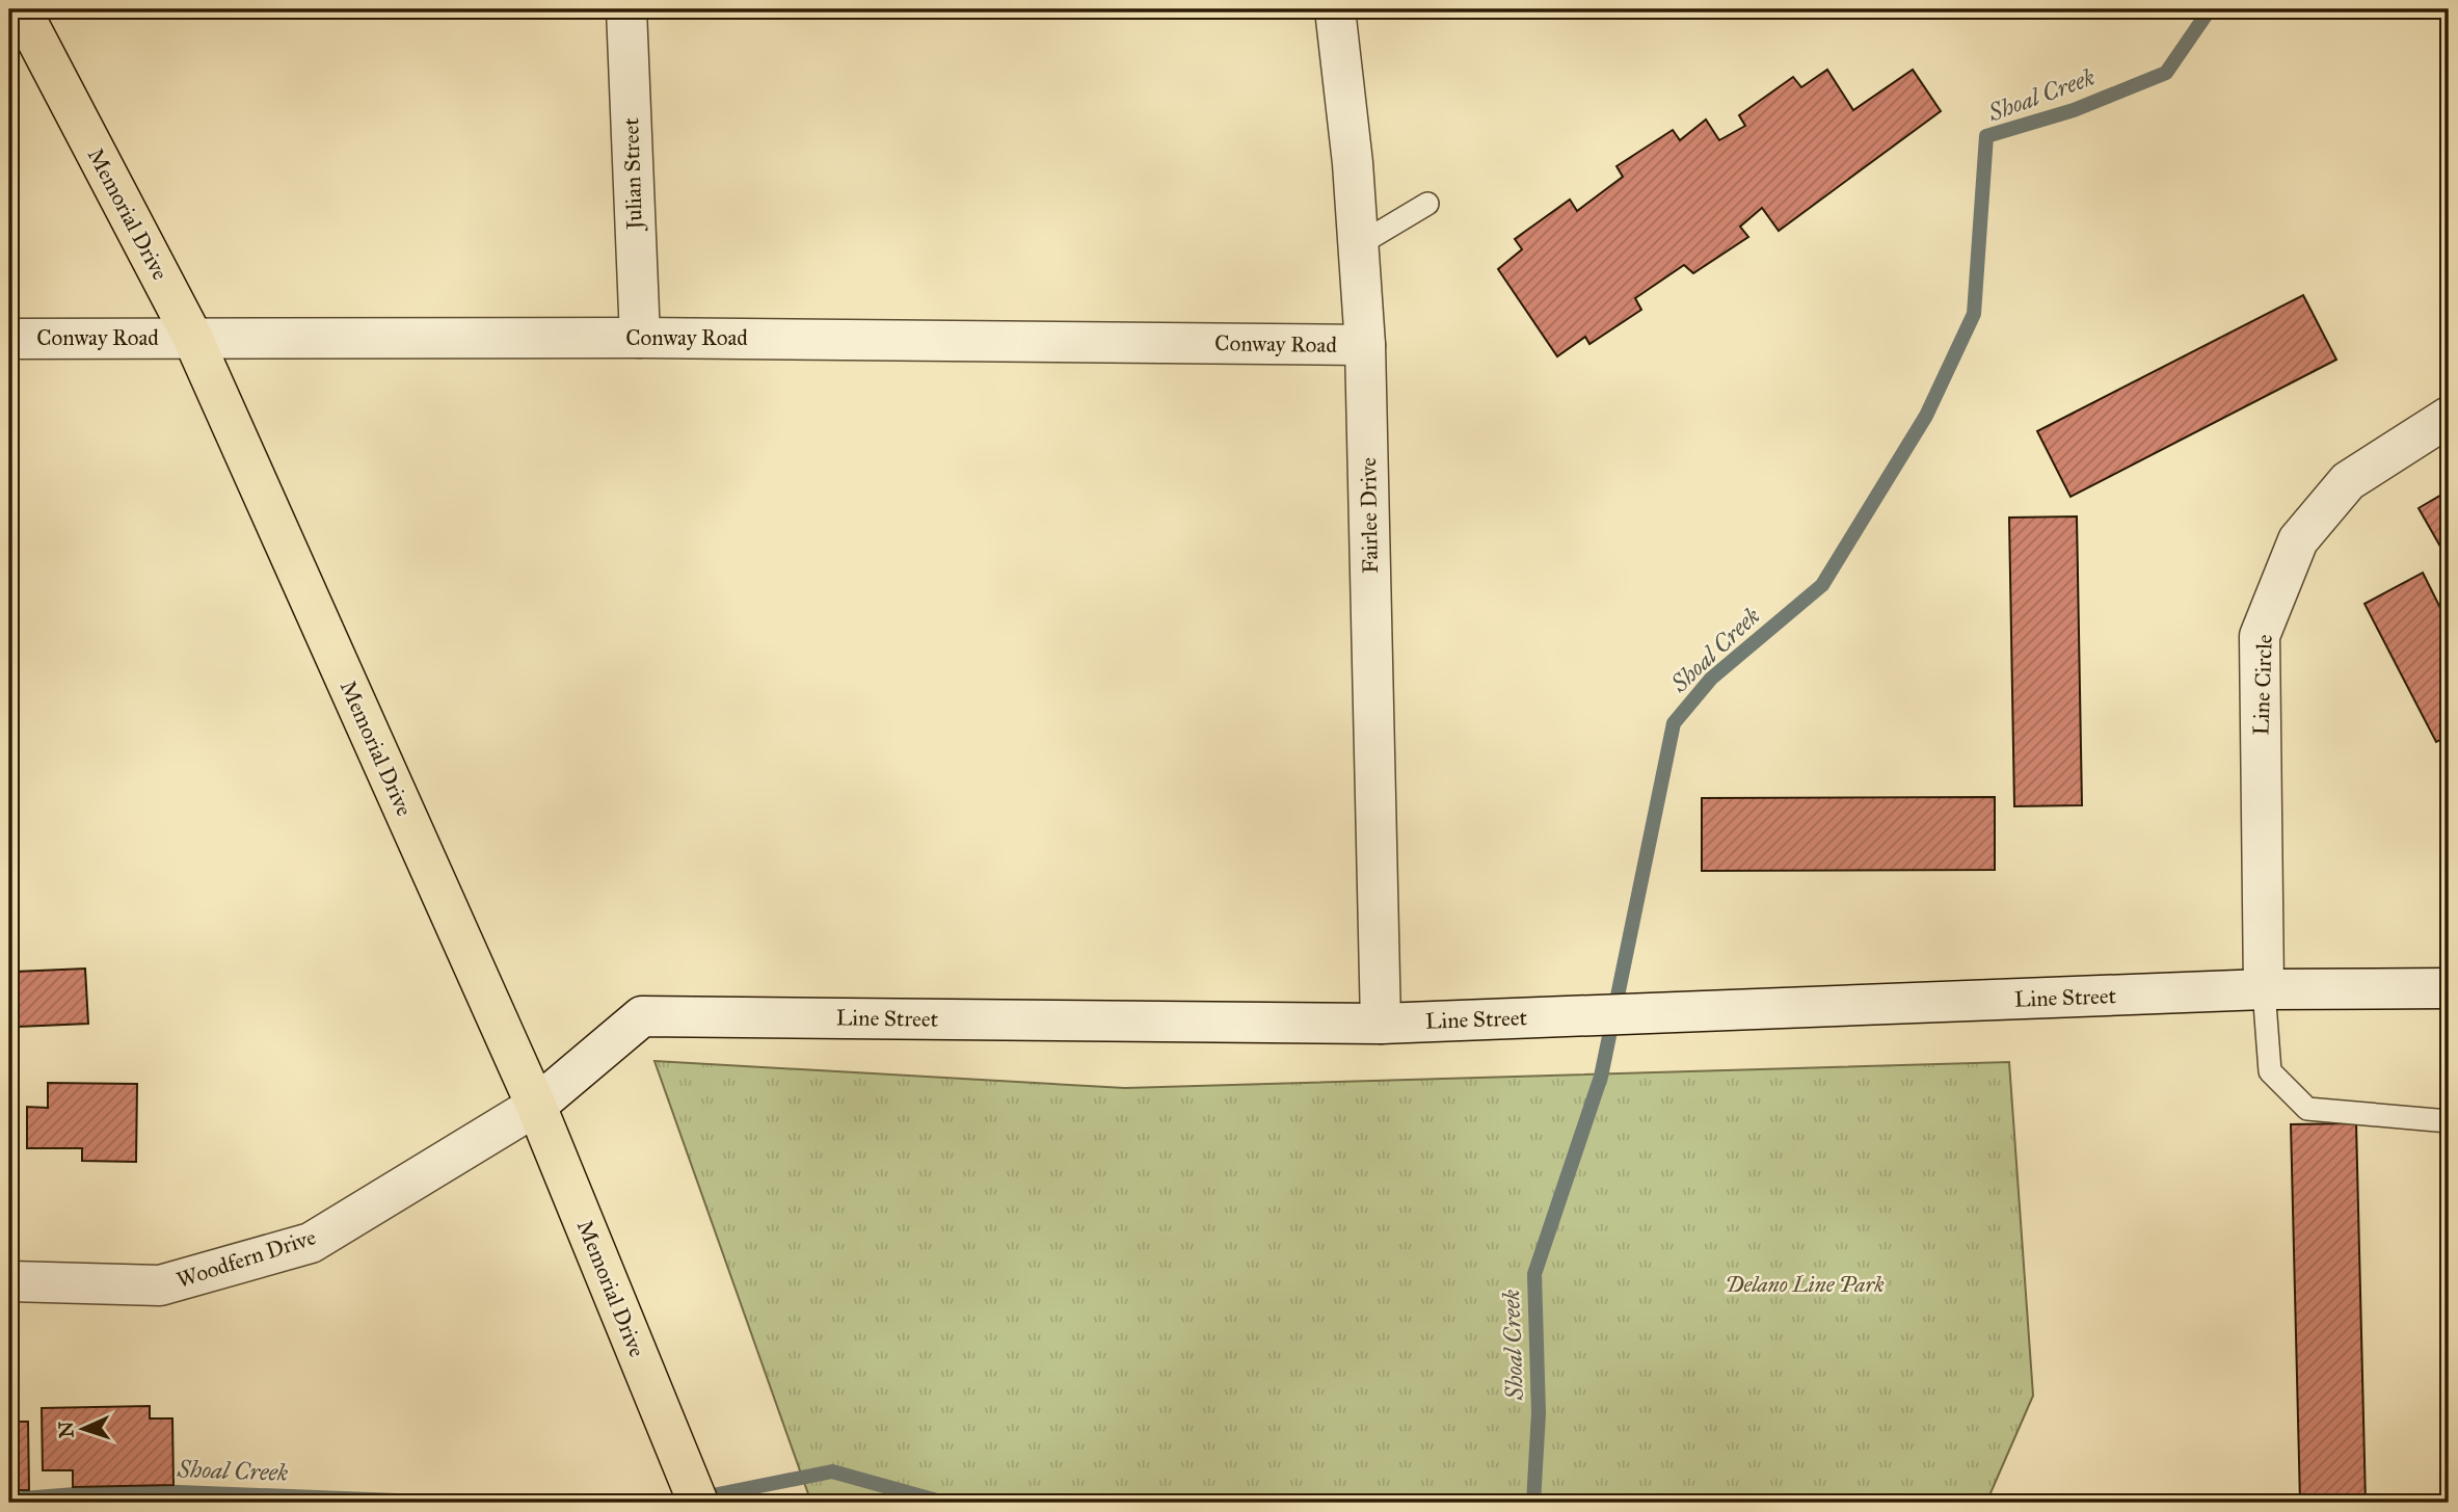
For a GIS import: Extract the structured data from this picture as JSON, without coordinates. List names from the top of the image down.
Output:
{
  "streets": {
    "main road": ["Memorial Drive"],
    "street": [
      "Julian Street",
      "Conway Road",
      "Fairlee Drive",
      "Line Circle",
      "Line Street",
      "Woodfern Drive"
    ]
  },
  "crossings": [
    ["Julian Street", "Conway Road"],
    ["Memorial Drive", "Conway Road"],
    ["Memorial Drive", "Line Street"],
    ["Memorial Drive", "Woodfern Drive"],
    ["Conway Road", "Fairlee Drive"],
    ["Fairlee Drive", "Line Street"],
    ["Line Circle", "Line Street"],
    ["Line Street", "Woodfern Drive"]
  ],
  "water": ["Shoal Creek"],
  "parks": ["Delano Line Park"],
  "north": "left"
}
